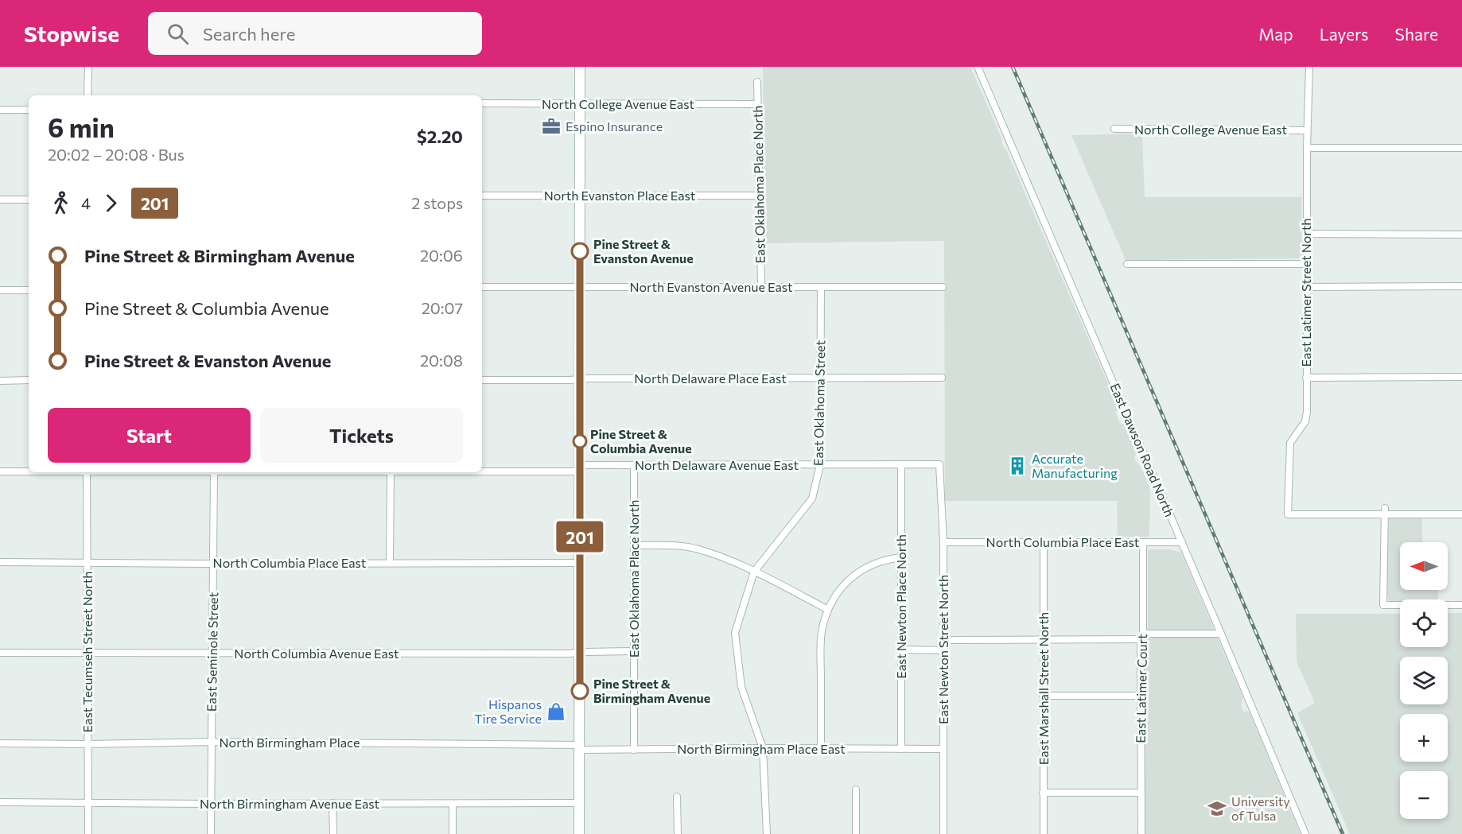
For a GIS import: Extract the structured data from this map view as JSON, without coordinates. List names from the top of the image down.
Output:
{
  "streets": {
    "street": [
      "North College Avenue East",
      "East Oklahoma Place North",
      "North Evanston Place East",
      "North Evanston Avenue East",
      "East Latimer Street North",
      "North Delaware Place East",
      "East Oklahoma Street",
      "East Dawson Road North",
      "North Delaware Avenue East",
      "North Columbia Place East",
      "East Newton Place North",
      "East Newton Street North",
      "East Tecumseh Street North",
      "East Seminole Street",
      "North Columbia Avenue East",
      "East Marshall Street North",
      "East Latimer Court",
      "North Birmingham Place",
      "North Birmingham Place East",
      "North Birmingham Avenue East"
    ]
  },
  "crossings": [
    ["North College Avenue East", "East Oklahoma Place North"],
    ["North College Avenue East", "East Latimer Street North"],
    ["East Oklahoma Place North", "North Evanston Place East"],
    ["East Oklahoma Place North", "North Evanston Avenue East"],
    ["East Oklahoma Place North", "North Delaware Avenue East"],
    ["East Oklahoma Place North", "North Columbia Avenue East"],
    ["East Oklahoma Place North", "North Birmingham Place East"],
    ["North Evanston Avenue East", "East Oklahoma Street"],
    ["North Delaware Place East", "East Oklahoma Street"],
    ["East Oklahoma Street", "North Delaware Avenue East"],
    ["East Oklahoma Street", "North Birmingham Place East"],
    ["East Dawson Road North", "North Columbia Place East"],
    ["North Delaware Avenue East", "East Newton Place North"],
    ["North Delaware Avenue East", "East Newton Street North"],
    ["North Columbia Place East", "East Newton Street North"],
    ["North Columbia Place East", "East Tecumseh Street North"],
    ["North Columbia Place East", "East Seminole Street"],
    ["North Columbia Place East", "East Marshall Street North"],
    ["North Columbia Place East", "East Latimer Court"],
    ["East Newton Place North", "North Birmingham Place East"],
    ["East Newton Street North", "North Birmingham Place East"],
    ["East Tecumseh Street North", "North Columbia Avenue East"],
    ["East Tecumseh Street North", "North Birmingham Place"],
    ["East Tecumseh Street North", "North Birmingham Avenue East"],
    ["East Seminole Street", "North Columbia Avenue East"],
    ["East Seminole Street", "North Birmingham Place"],
    ["East Seminole Street", "North Birmingham Avenue East"],
    ["North Birmingham Place", "North Birmingham Place East"]
  ],
  "places": {
    "office": ["Espino Insurance"],
    "other": ["Pine Street & Evanston Avenue", "Pine Street & Columbia Avenue", "Pine Street & Birmingham Avenue"],
    "building": ["Accurate Manufacturing"],
    "shop": ["Hispanos Tire Service"],
    "school or university": ["University of Tulsa"]
  },
  "lines": ["bus line 201"],
  "north": "left",
  "page": {
    "header": "Stopwise",
    "search": "Search here",
    "nav": ["Map", "Layers", "Share"],
    "on_map": "201",
    "heading": ["6 min", "20:02 – 20:08 · Bus", "$2.20"],
    "legs": ["4", "201", "2 stops"],
    "list": [
      {
        "name": "Pine Street & Birmingham Avenue",
        "value": "20:06"
      },
      {
        "name": "Pine Street & Columbia Avenue",
        "value": "20:07"
      },
      {
        "name": "Pine Street & Evanston Avenue",
        "value": "20:08"
      }
    ],
    "buttons": ["Start", "Tickets"],
    "map_buttons": ["+", "−"]
  }
}
